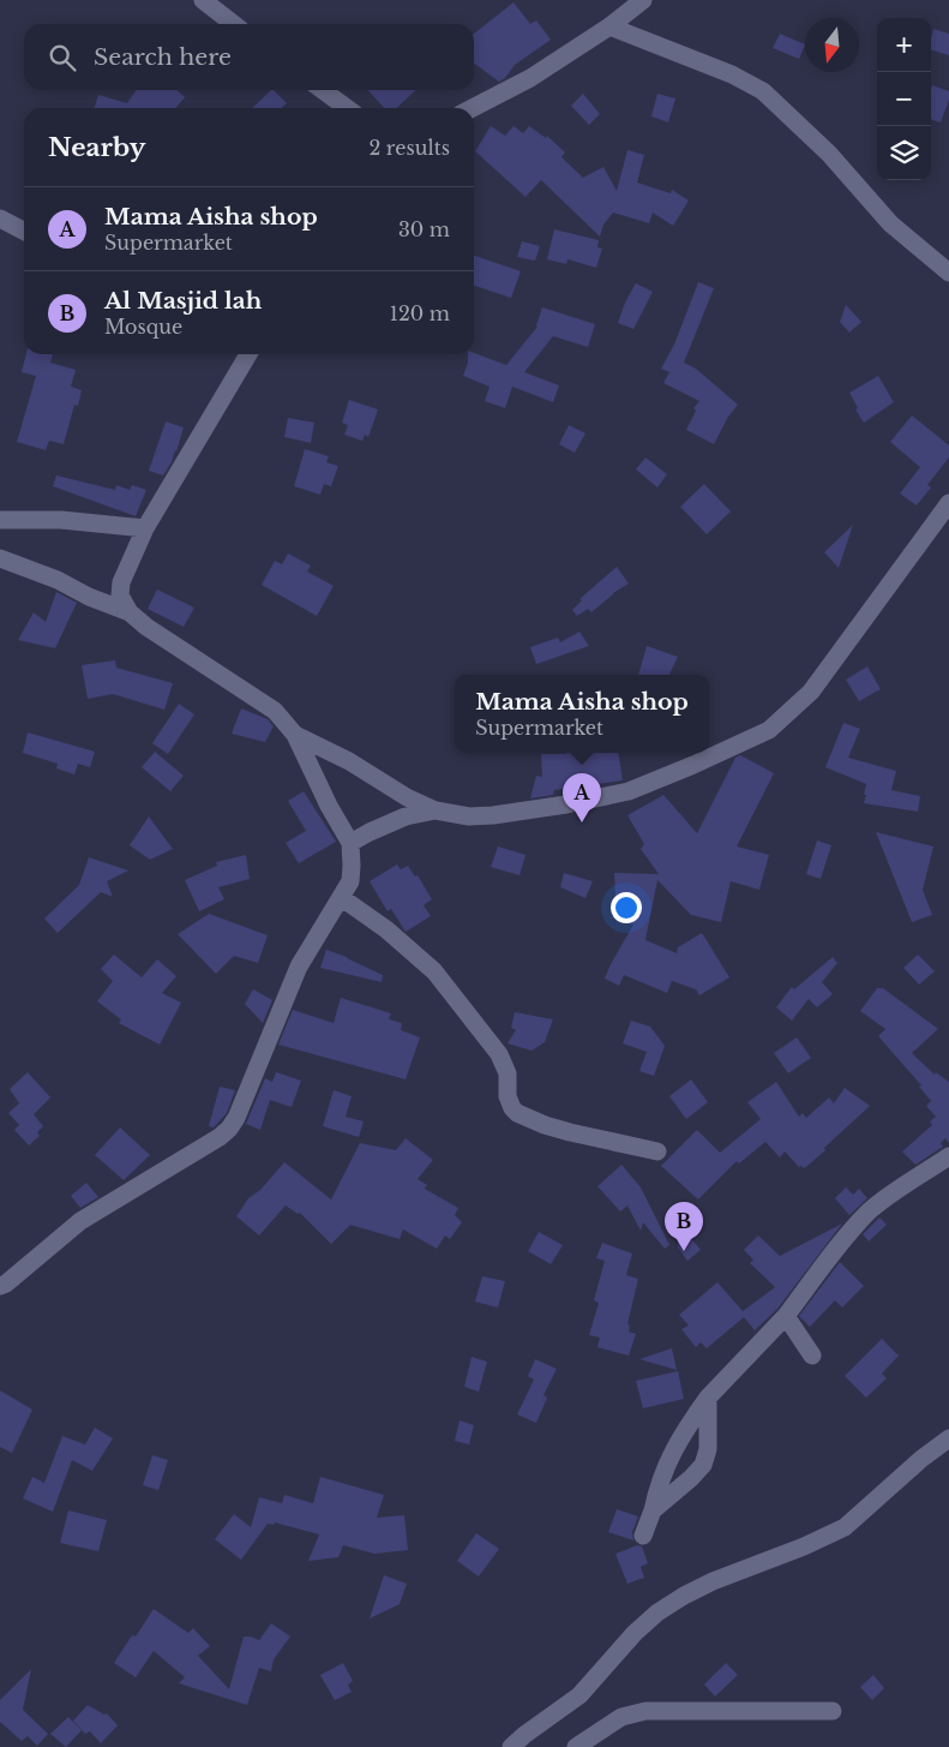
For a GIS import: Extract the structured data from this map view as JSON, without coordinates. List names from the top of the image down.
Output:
{
  "north": "bottom",
  "page": {
    "map_buttons": ["+", "−"],
    "search": "Search here",
    "heading": ["Nearby", "2 results"],
    "list": [
      {
        "mark": "A",
        "name": "Mama Aisha shop",
        "note": "Supermarket",
        "value": "30 m"
      },
      {
        "mark": "B",
        "name": "Al Masjid lah",
        "note": "Mosque",
        "value": "120 m"
      }
    ],
    "popup": ["Mama Aisha shop", "Supermarket"],
    "pins": ["A", "B"]
  }
}
